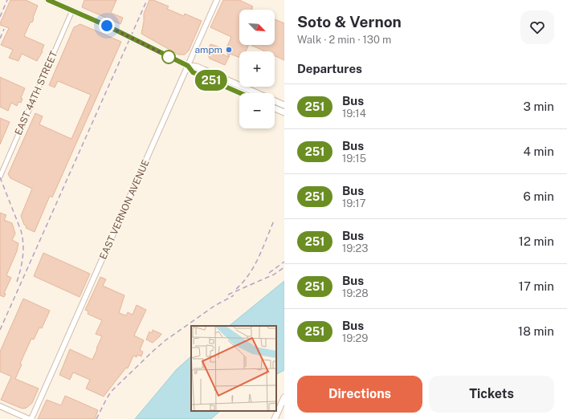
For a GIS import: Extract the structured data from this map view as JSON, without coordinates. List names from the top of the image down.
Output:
{
  "streets": {
    "street": ["EAST 44TH STREET", "EAST VERNON AVENUE"]
  },
  "places": ["ampm"],
  "lines": ["bus line 251"],
  "north": "bottom right",
  "page": {
    "on_map": "251",
    "heading": [
      ["Soto & Vernon", "Walk · 2 min · 130 m"],
      "Departures"
    ],
    "map_buttons": ["+", "−"],
    "list": [
      {
        "mark": "251",
        "name": "Bus",
        "note": "19:14",
        "value": "3 min"
      },
      {
        "mark": "251",
        "name": "Bus",
        "note": "19:15",
        "value": "4 min"
      },
      {
        "mark": "251",
        "name": "Bus",
        "note": "19:17",
        "value": "6 min"
      },
      {
        "mark": "251",
        "name": "Bus",
        "note": "19:23",
        "value": "12 min"
      },
      {
        "mark": "251",
        "name": "Bus",
        "note": "19:28",
        "value": "17 min"
      },
      {
        "mark": "251",
        "name": "Bus",
        "note": "19:29",
        "value": "18 min"
      }
    ],
    "buttons": ["Directions", "Tickets"]
  }
}
